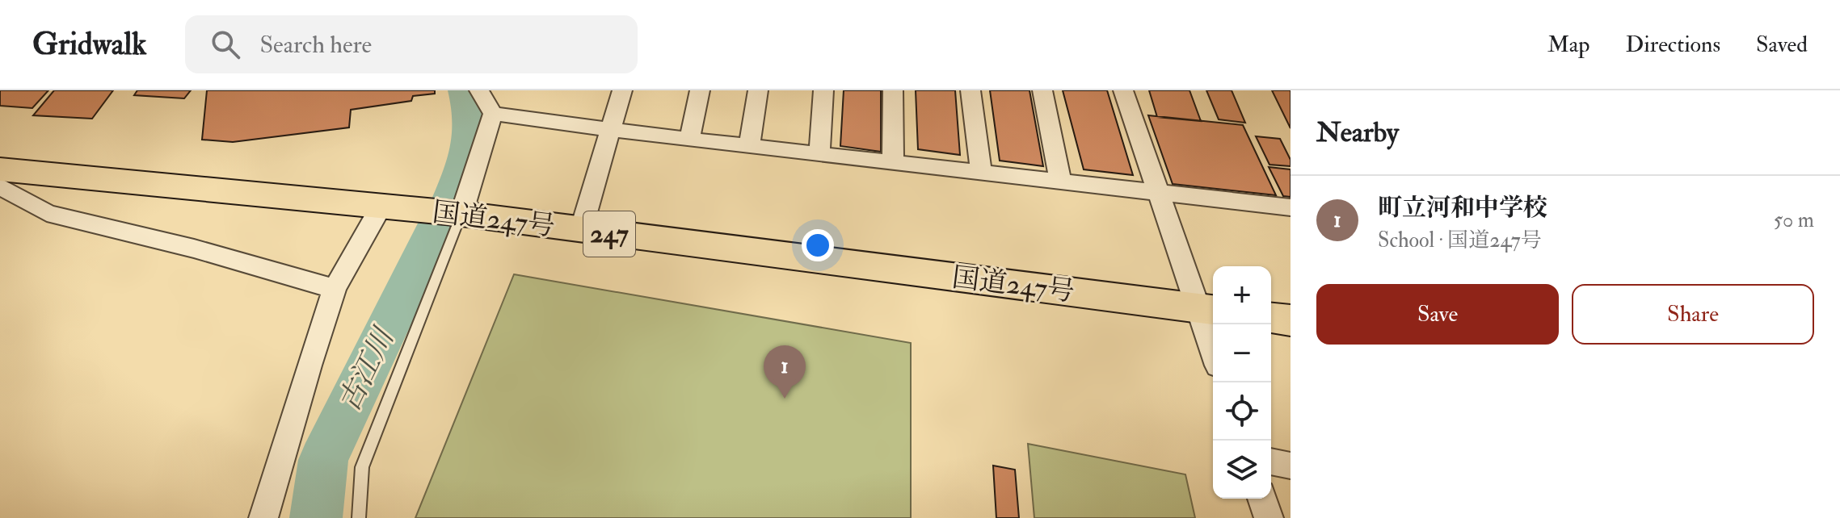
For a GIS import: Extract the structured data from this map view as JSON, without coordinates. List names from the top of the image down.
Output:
{
  "streets": {
    "highway": ["国道247号", "247"]
  },
  "water": ["古江川"],
  "page": {
    "header": "Gridwalk",
    "search": "Search here",
    "nav": ["Map", "Directions", "Saved"],
    "heading": "Nearby",
    "list": [
      {
        "mark": "1",
        "name": "町立河和中学校",
        "note": "School · 国道247号",
        "value": "50 m"
      }
    ],
    "buttons": ["Save", "Share"],
    "map_buttons": ["+", "−"],
    "pins": "1"
  }
}
